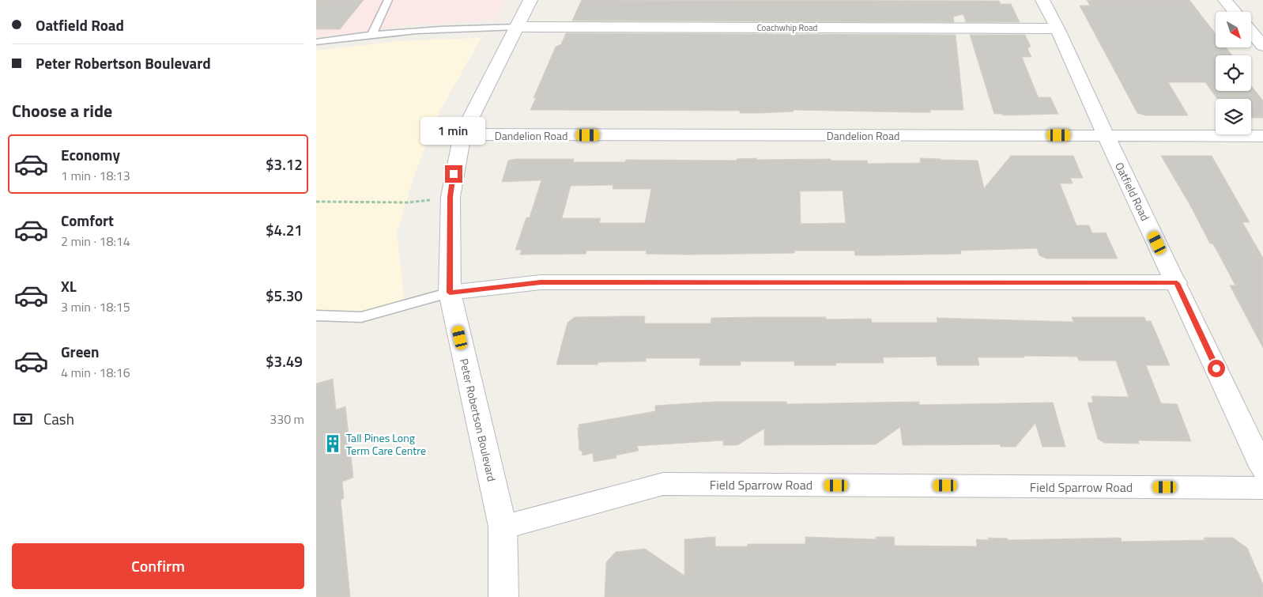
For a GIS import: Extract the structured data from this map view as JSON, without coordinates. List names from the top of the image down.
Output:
{
  "streets": {
    "street": [
      "Coachwhip Road",
      "Dandelion Road",
      "Oatfield Road",
      "Peter Robertson Boulevard",
      "Field Sparrow Road"
    ]
  },
  "crossings": [
    ["Coachwhip Road", "Oatfield Road"],
    ["Coachwhip Road", "Peter Robertson Boulevard"],
    ["Dandelion Road", "Oatfield Road"],
    ["Dandelion Road", "Peter Robertson Boulevard"],
    ["Peter Robertson Boulevard", "Field Sparrow Road"]
  ],
  "places": {
    "building": ["Tall Pines Long Term Care Centre"]
  },
  "north": "bottom right",
  "page": {
    "banner": ["Oatfield Road", "Peter Robertson Boulevard"],
    "heading": "Choose a ride",
    "bubble": "1 min",
    "list": [
      {
        "name": "Economy",
        "note": "1 min · 18:13",
        "value": "$3.12"
      },
      {
        "name": "Comfort",
        "note": "2 min · 18:14",
        "value": "$4.21"
      },
      {
        "name": "XL",
        "note": "3 min · 18:15",
        "value": "$5.30"
      },
      {
        "name": "Green",
        "note": "4 min · 18:16",
        "value": "$3.49"
      }
    ],
    "pay": ["Cash", "330 m"],
    "buttons": "Confirm"
  }
}
